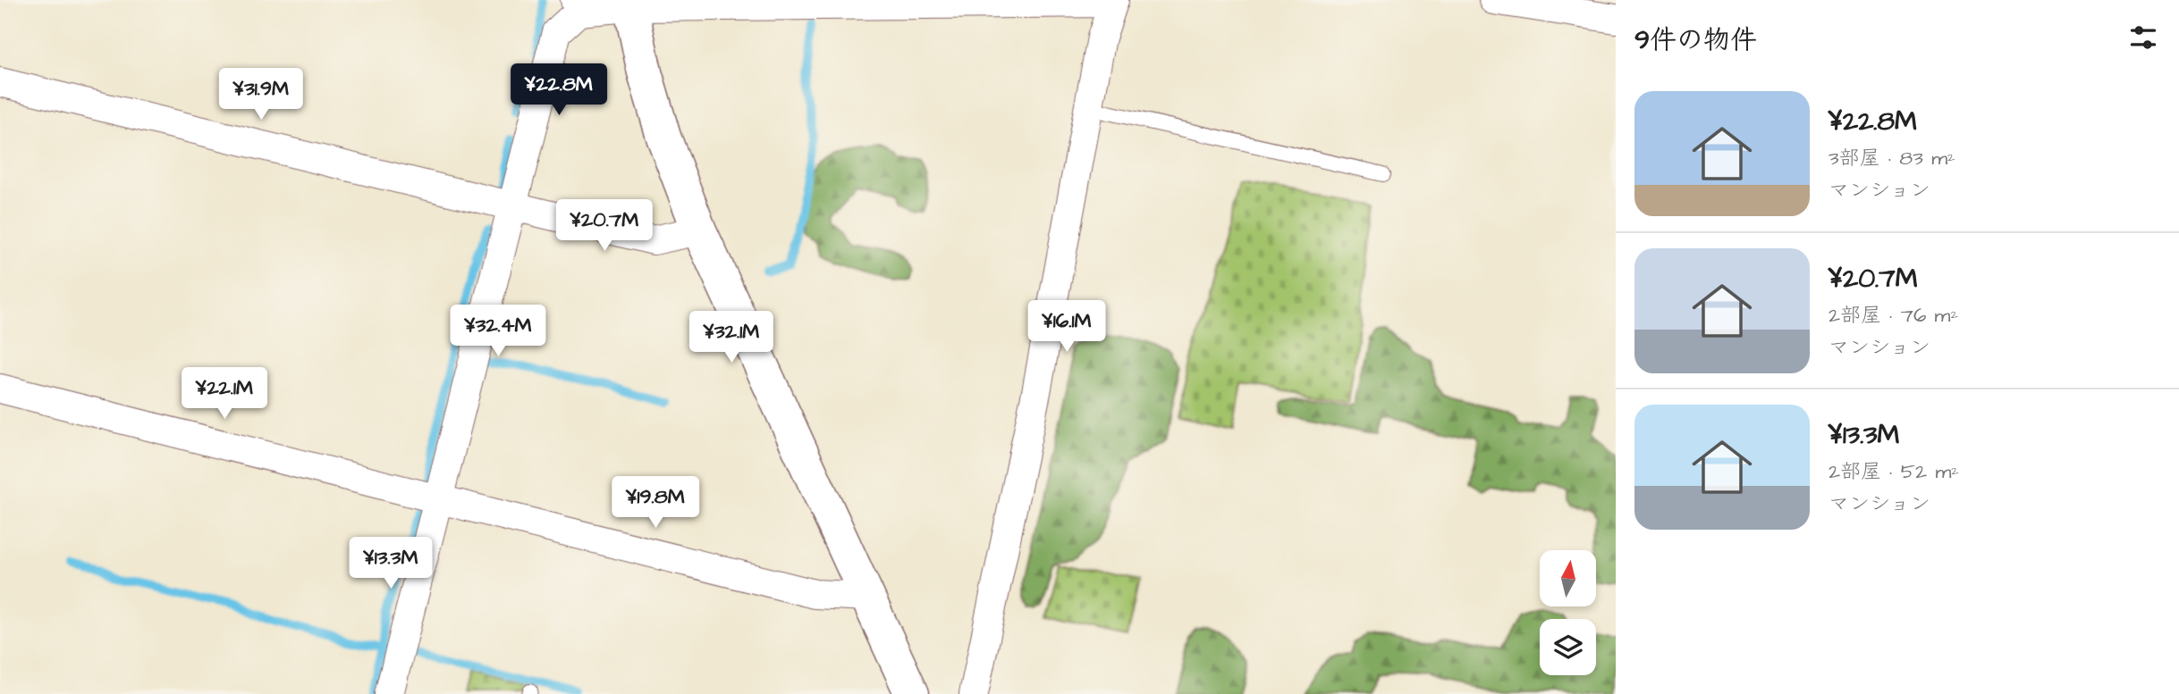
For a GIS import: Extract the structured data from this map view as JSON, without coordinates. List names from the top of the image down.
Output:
{
  "north": "top",
  "page": {
    "heading": "9件の物件",
    "price": [
      "¥22.8M",
      "¥31.9M",
      "¥20.7M",
      "¥16.1M",
      "¥32.4M",
      "¥32.1M",
      "¥22.1M",
      "¥19.8M",
      "¥13.3M"
    ],
    "list": [
      {
        "name": "¥22.8M",
        "note": "3部屋 · 83 m² · マンション"
      },
      {
        "name": "¥20.7M",
        "note": "2部屋 · 76 m² · マンション"
      },
      {
        "name": "¥13.3M",
        "note": "2部屋 · 52 m² · マンション"
      }
    ]
  }
}
